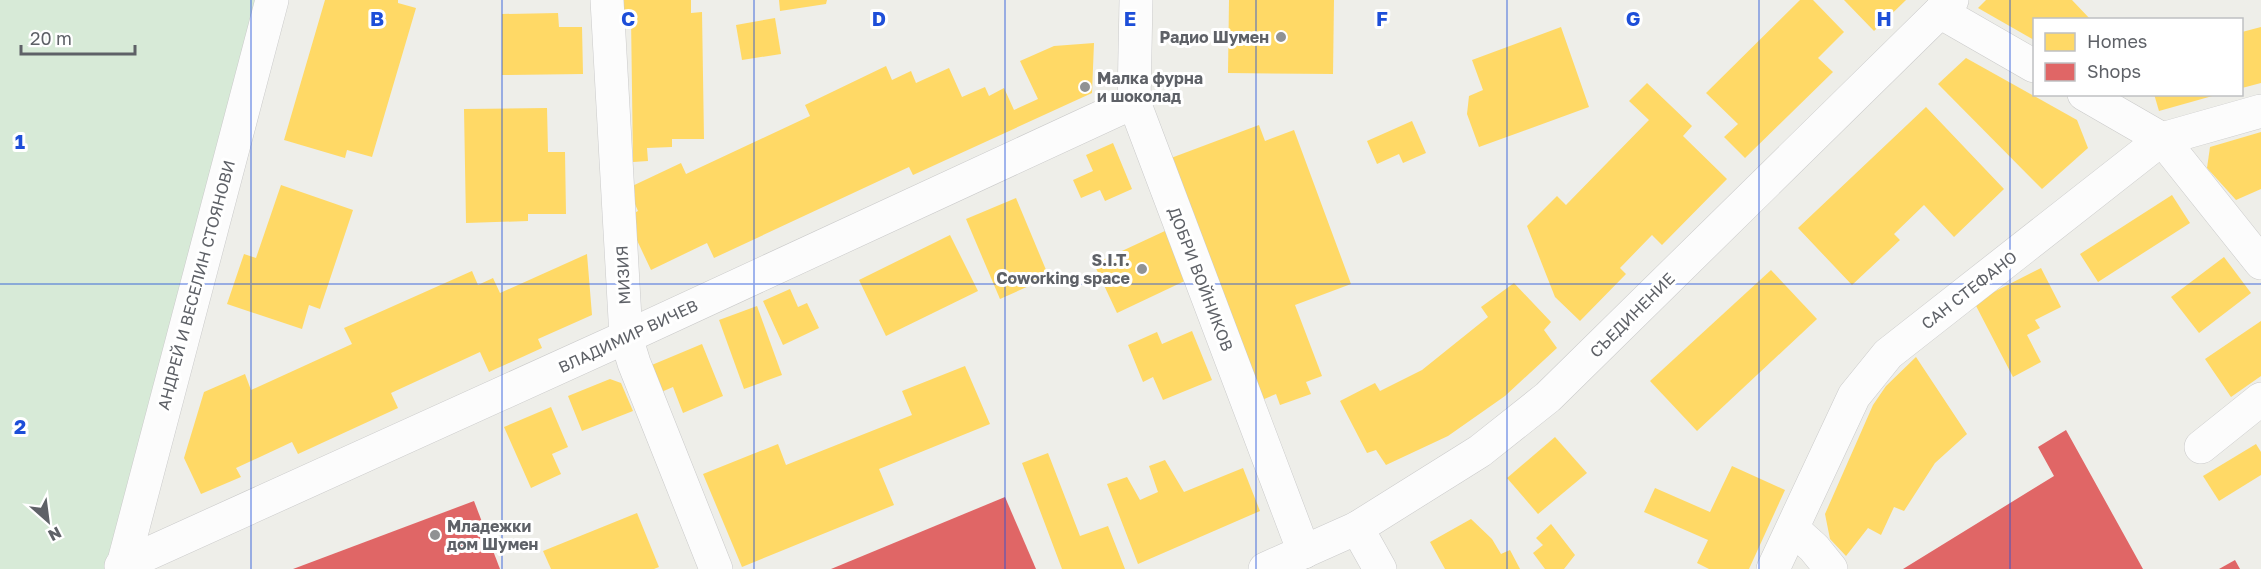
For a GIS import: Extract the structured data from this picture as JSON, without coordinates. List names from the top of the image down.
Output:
{
  "streets": {
    "street": [
      "МИЗИЯ",
      "ДОБРИ ВОЙНИКОВ",
      "АНДРЕЙ И ВЕСЕЛИН СТОЯНОВИ",
      "САН СТЕФАНО",
      "СЪЕДИНЕНИЕ",
      "ВЛАДИМИР ВИЧЕВ"
    ]
  },
  "crossings": [
    ["МИЗИЯ", "ВЛАДИМИР ВИЧЕВ"],
    ["ДОБРИ ВОЙНИКОВ", "СЪЕДИНЕНИЕ"],
    ["ДОБРИ ВОЙНИКОВ", "ВЛАДИМИР ВИЧЕВ"],
    ["АНДРЕЙ И ВЕСЕЛИН СТОЯНОВИ", "ВЛАДИМИР ВИЧЕВ"]
  ],
  "places": [
    "Радио Шумен",
    "Малка фурна и шоколад",
    "S.I.T. Coworking space",
    "Младежки дом Шумен"
  ],
  "legend": ["Homes", "Shops"],
  "scale_bar": "20 m",
  "north": "bottom right",
  "grid": {
    "columns": [
      "B",
      "C",
      "D",
      "E",
      "F",
      "G",
      "H"
    ],
    "rows": ["1", "2"]
  }
}
